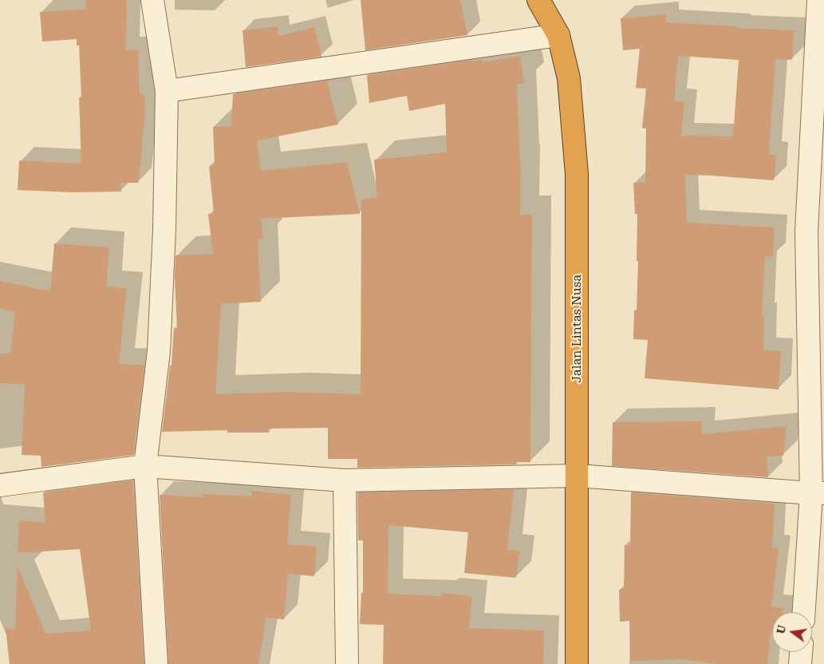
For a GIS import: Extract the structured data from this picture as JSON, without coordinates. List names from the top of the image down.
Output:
{
  "streets": {
    "highway": ["Jalan Lintas Nusa"]
  },
  "north": "left"
}
